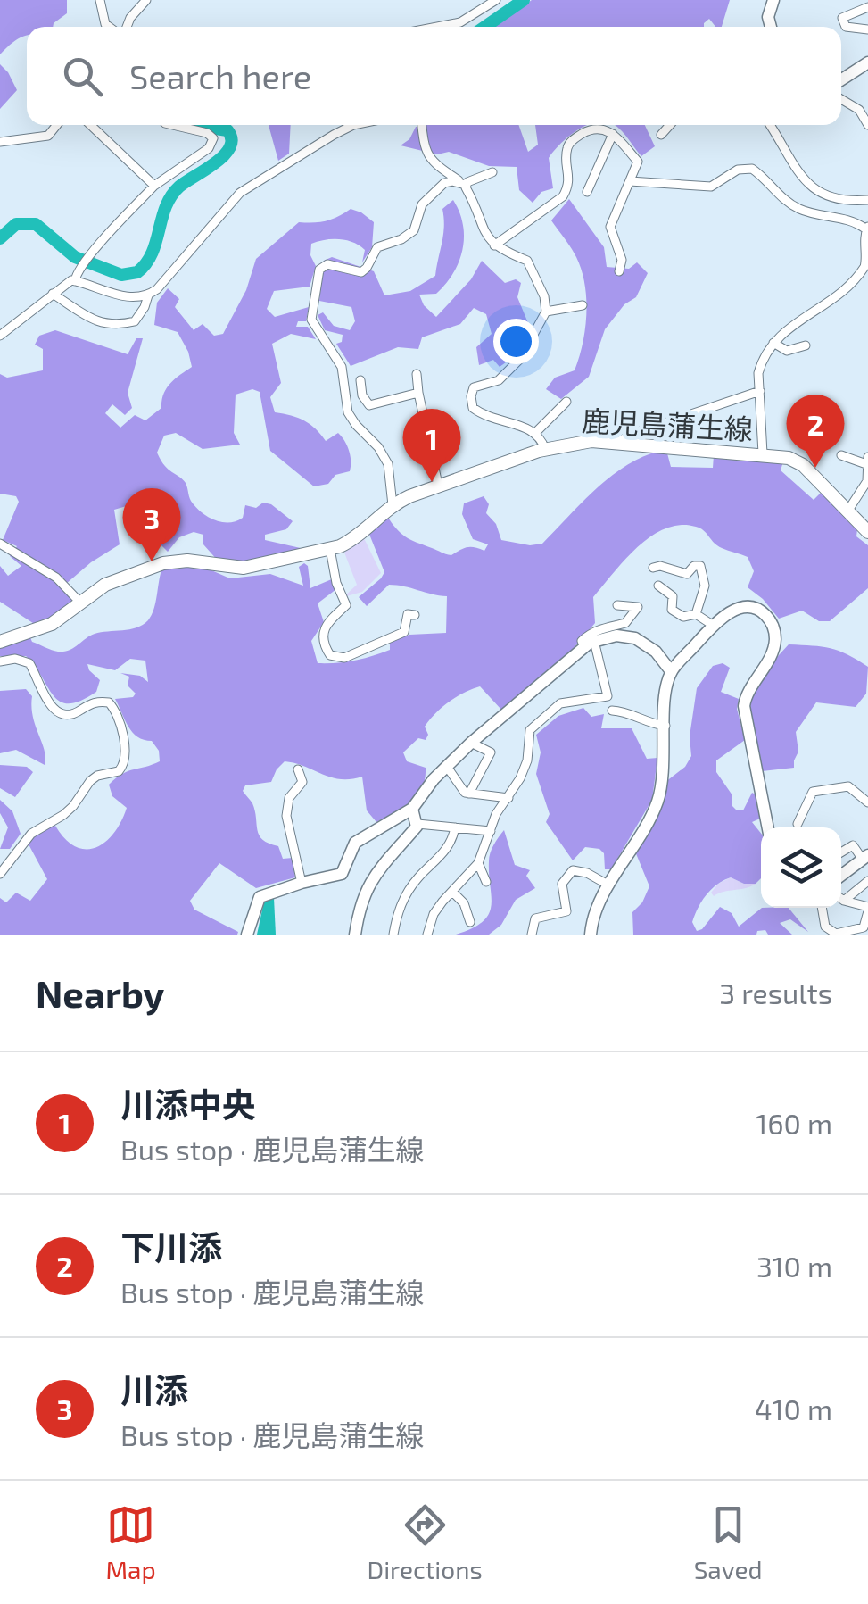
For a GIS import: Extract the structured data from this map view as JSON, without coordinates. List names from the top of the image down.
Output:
{
  "streets": {
    "main road": ["鹿児島蒲生線"]
  },
  "page": {
    "search": "Search here",
    "pins": ["2", "1", "3"],
    "heading": ["Nearby", "3 results"],
    "list": [
      {
        "mark": "1",
        "name": "川添中央",
        "note": "Bus stop · 鹿児島蒲生線",
        "value": "160 m"
      },
      {
        "mark": "2",
        "name": "下川添",
        "note": "Bus stop · 鹿児島蒲生線",
        "value": "310 m"
      },
      {
        "mark": "3",
        "name": "川添",
        "note": "Bus stop · 鹿児島蒲生線",
        "value": "410 m"
      }
    ],
    "nav": ["Map", "Directions", "Saved"]
  }
}
